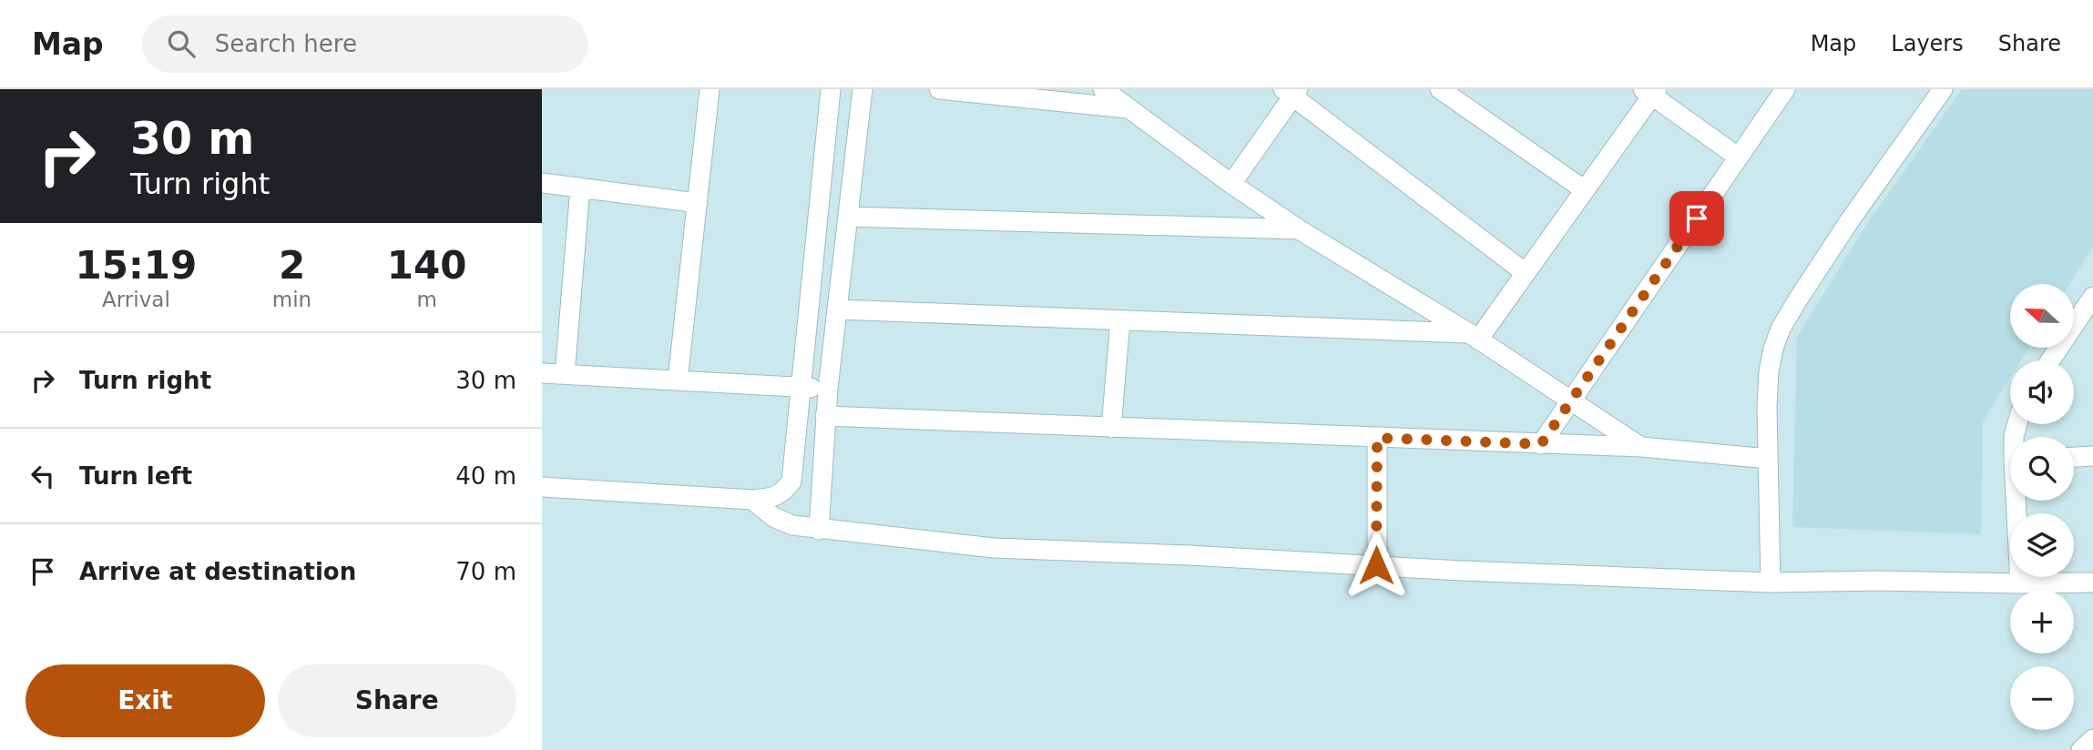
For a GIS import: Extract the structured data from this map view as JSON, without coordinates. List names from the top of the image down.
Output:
{
  "north": "left",
  "page": {
    "header": "Map",
    "search": "Search here",
    "nav": ["Map", "Layers", "Share"],
    "turn": ["30 m", "Turn right"],
    "eta": [
      "15:19",
      "Arrival",
      "2",
      "min",
      "140",
      "m"
    ],
    "map_buttons": ["+", "−"],
    "list": [
      {
        "name": "Turn right",
        "value": "30 m"
      },
      {
        "name": "Turn left",
        "value": "40 m"
      },
      {
        "name": "Arrive at destination",
        "value": "70 m"
      }
    ],
    "buttons": ["Exit", "Share"]
  }
}
